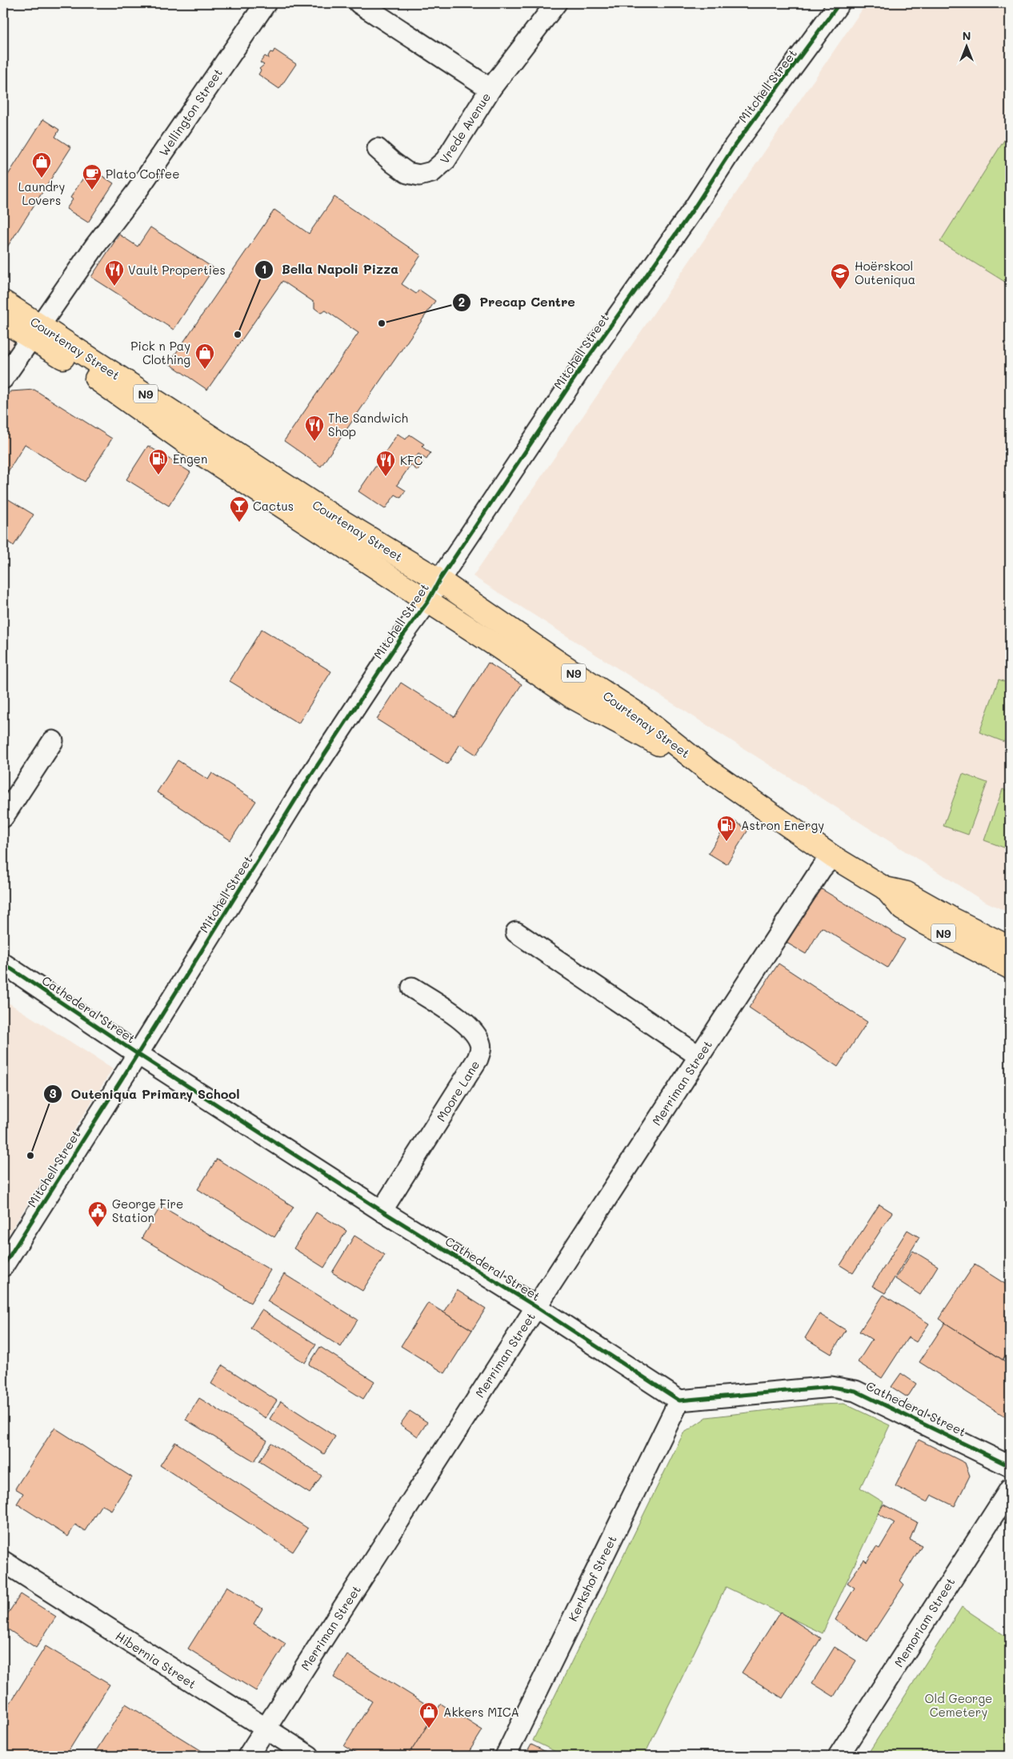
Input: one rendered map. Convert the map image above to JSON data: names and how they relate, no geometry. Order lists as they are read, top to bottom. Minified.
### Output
{"streets":{"highway":["Courtenay Street","N9"],"street":["Mitchell Street","Wellington Street","Vrede Avenue","Cathederal Street","Merriman Street","Moore Lane","Kerkshof Street","Memoriam Street","Hibernia Street"]},"crossings":[["Mitchell Street","Courtenay Street"],["Mitchell Street","Cathederal Street"],["Wellington Street","Courtenay Street"],["Courtenay Street","Merriman Street"],["Cathederal Street","Merriman Street"],["Cathederal Street","Moore Lane"],["Cathederal Street","Kerkshof Street"],["Merriman Street","Hibernia Street"]],"parks":["Old George Cemetery"],"places":{"shop":["Laundry Lovers","Pick n Pay Clothing","Akkers MICA"],"cafe":["Plato Coffee"],"restaurant":["Vault Properties","The Sandwich Shop","KFC"],"school or university":["Hoërskool Outeniqua"],"other":["Precap Centre","Bella Napoli Pizza","Outeniqua Primary School"],"fuel station":["Engen","Astron Energy"],"bar":["Cactus"],"public building":["George Fire Station"]},"north":"top"}
